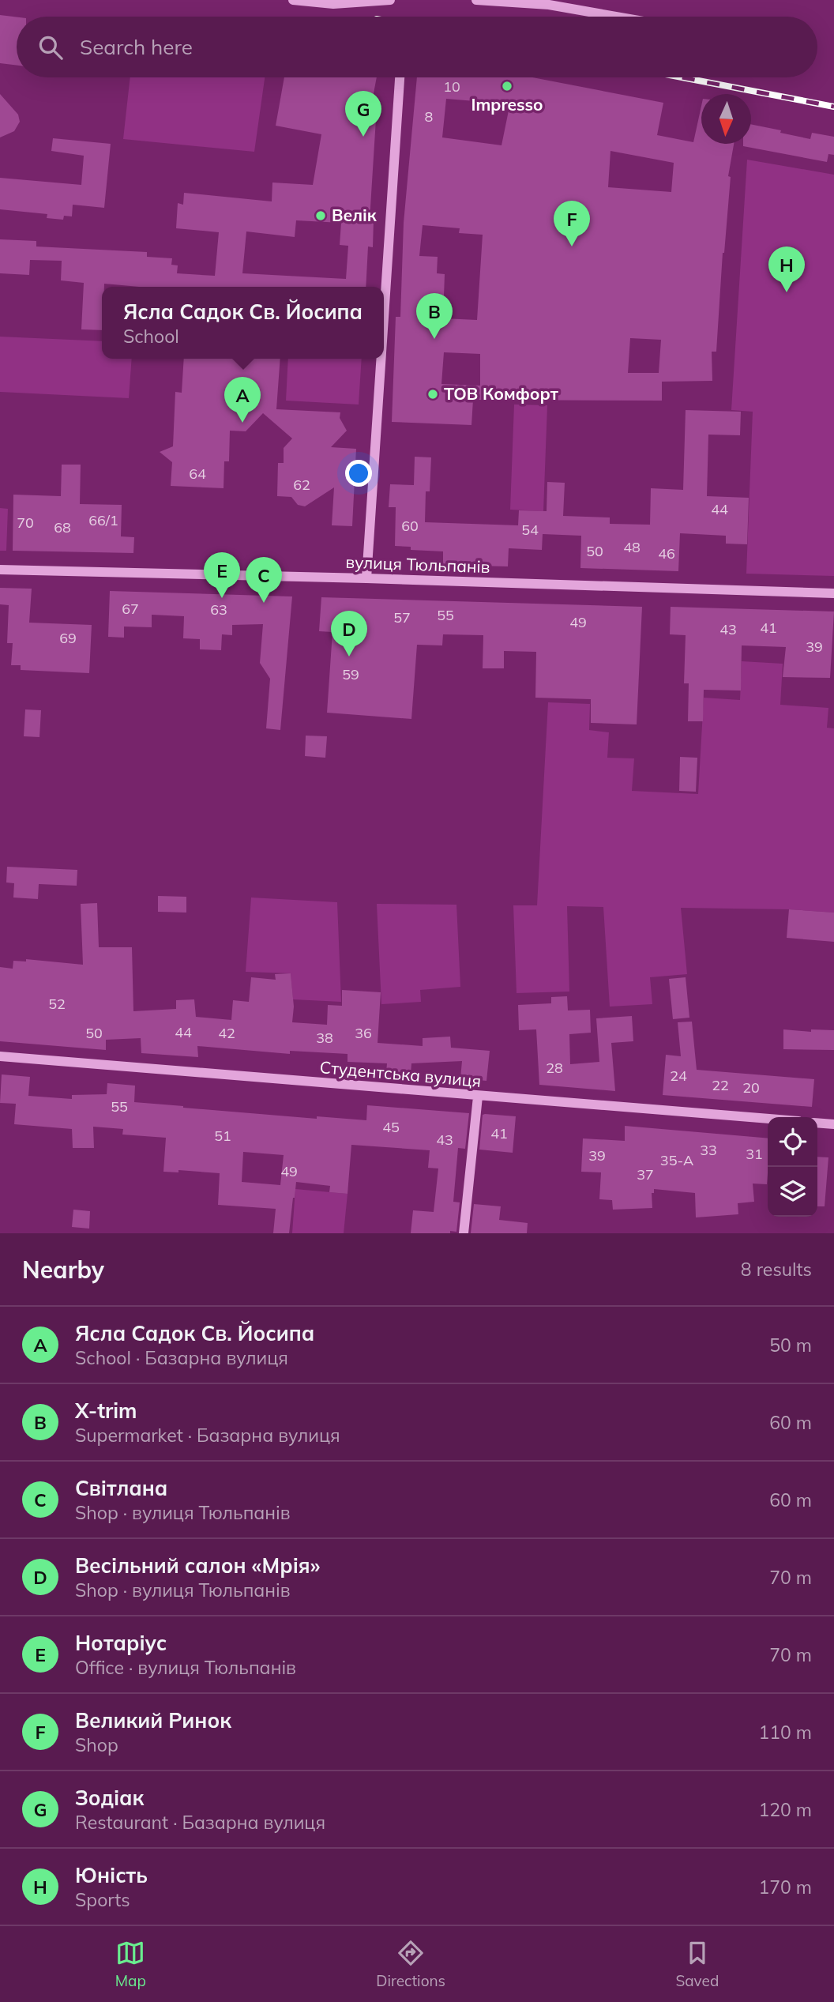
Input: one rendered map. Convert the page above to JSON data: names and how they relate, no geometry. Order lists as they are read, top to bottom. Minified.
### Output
{"streets":{"street":["вулиця Тюльпанів","Студентська вулиця"]},"places":["Impresso","Велік","ТОВ Комфорт"],"house_numbers":["10","8","64","62","44","66/1","70","60","68","54","48","50","46","67","63","55","57","49","41","43","69","39","59","52","44","50","42","36","38","28","24","22","20","55","45","41","51","43","33","31","39","35-А","49","37"],"north":"bottom","page":{"search":"Search here","pins":["G","F","H","B","A","E","C","D"],"popup":["Ясла Садок Св. Йосипа","School"],"heading":["Nearby","8 results"],"list":[{"mark":"A","name":"Ясла Садок Св. Йосипа","note":"School · Базарна вулиця","value":"50 m"},{"mark":"B","name":"X-trim","note":"Supermarket · Базарна вулиця","value":"60 m"},{"mark":"C","name":"Світлана","note":"Shop · вулиця Тюльпанів","value":"60 m"},{"mark":"D","name":"Весільний салон «Мрія»","note":"Shop · вулиця Тюльпанів","value":"70 m"},{"mark":"E","name":"Нотаріус","note":"Office · вулиця Тюльпанів","value":"70 m"},{"mark":"F","name":"Великий Ринок","note":"Shop","value":"110 m"},{"mark":"G","name":"Зодіак","note":"Restaurant · Базарна вулиця","value":"120 m"},{"mark":"H","name":"Юність","note":"Sports","value":"170 m"}],"nav":["Map","Directions","Saved"]}}
